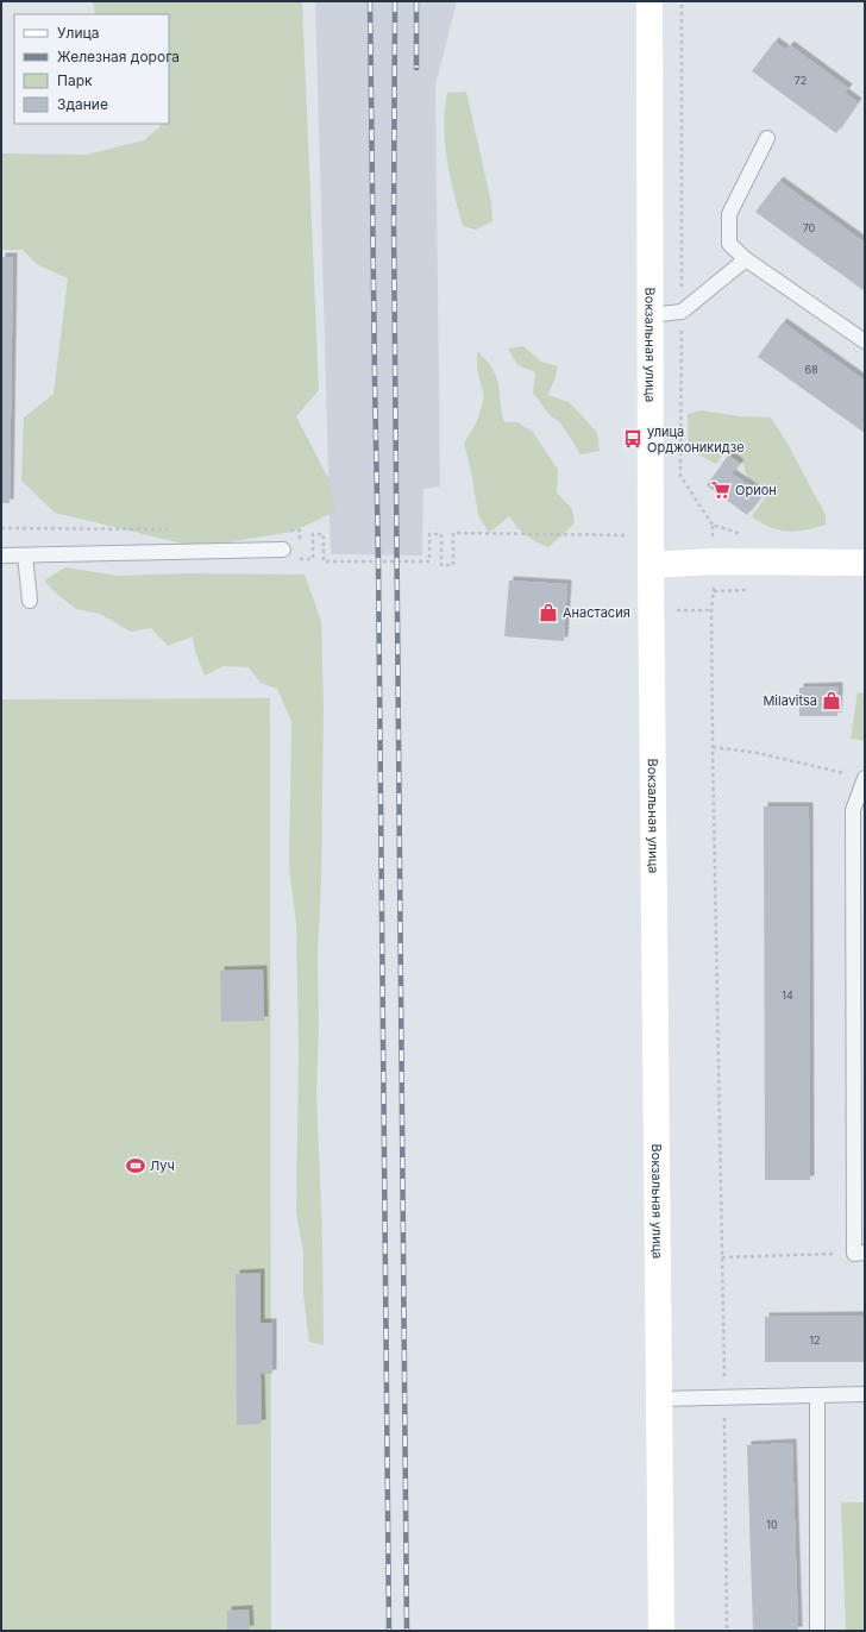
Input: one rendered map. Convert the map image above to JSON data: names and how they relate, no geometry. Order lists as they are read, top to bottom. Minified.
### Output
{"streets":{"street":["Вокзальная улица"]},"places":{"bus stop":["улица Орджоникидзе"],"supermarket":["Орион"],"shop":["Анастасия","Milavitsa"],"sports":["Луч"]},"house_numbers":["72","70","68","14","12","10"],"legend":["Улица","Железная дорога","Парк","Здание"]}
